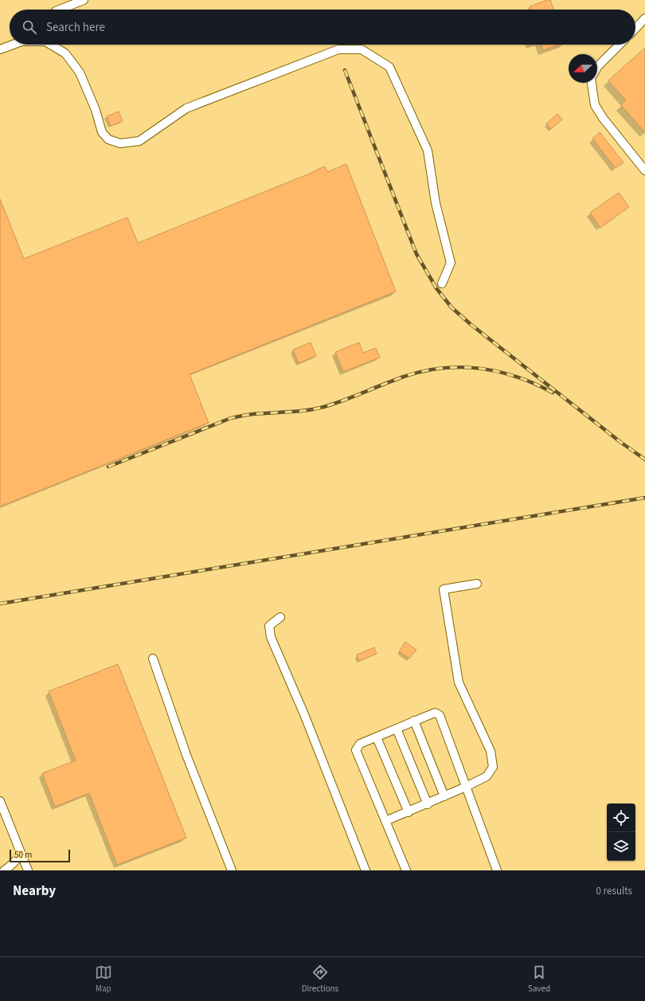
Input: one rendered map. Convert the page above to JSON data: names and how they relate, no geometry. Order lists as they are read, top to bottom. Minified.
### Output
{"scale_bar":"50 m","north":"left","page":{"search":"Search here","scale":"50 m","heading":["Nearby","0 results"],"nav":["Map","Directions","Saved"]}}
